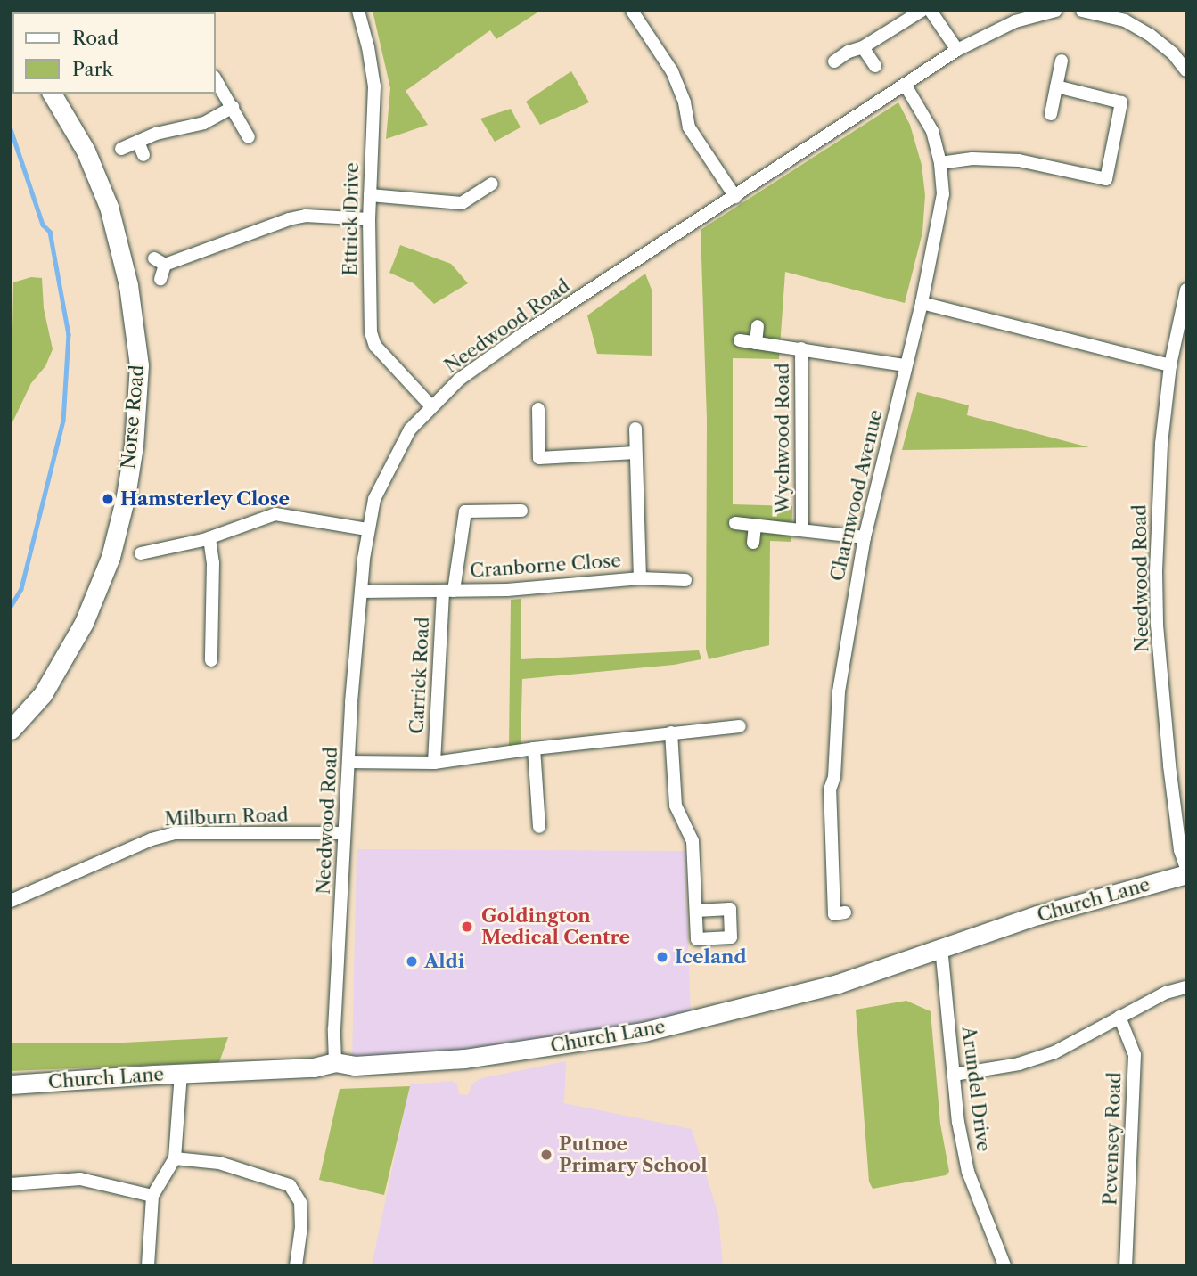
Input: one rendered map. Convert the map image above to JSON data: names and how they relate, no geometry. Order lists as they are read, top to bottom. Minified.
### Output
{"streets":{"street":["Ettrick Drive","Needwood Road","Norse Road","Wychwood Road","Charnwood Avenue","Cranborne Close","Carrick Road","Milburn Road","Church Lane","Arundel Drive","Pevensey Road"]},"crossings":[["Ettrick Drive","Needwood Road"],["Needwood Road","Charnwood Avenue"],["Needwood Road","Cranborne Close"],["Needwood Road","Carrick Road"],["Needwood Road","Milburn Road"],["Needwood Road","Church Lane"],["Wychwood Road","Charnwood Avenue"],["Cranborne Close","Carrick Road"],["Church Lane","Arundel Drive"]],"places":["Hamsterley Close","Goldington Medical Centre","Iceland","Aldi","Putnoe Primary School"],"legend":["Road","Park"]}
